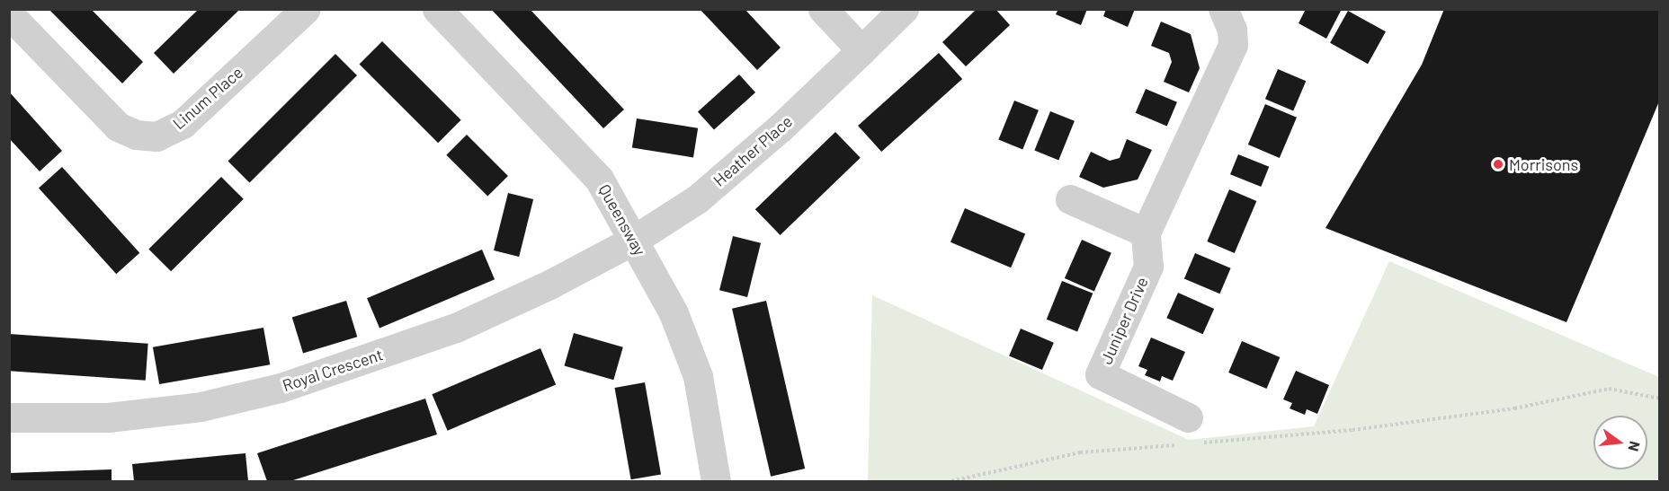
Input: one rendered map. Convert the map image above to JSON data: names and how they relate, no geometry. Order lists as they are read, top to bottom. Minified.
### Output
{"streets":{"street":["Linum Place","Heather Place","Queensway","Juniper Drive","Royal Crescent"]},"crossings":[["Heather Place","Queensway"],["Heather Place","Royal Crescent"],["Queensway","Royal Crescent"]],"places":["Morrisons"],"north":"right"}
